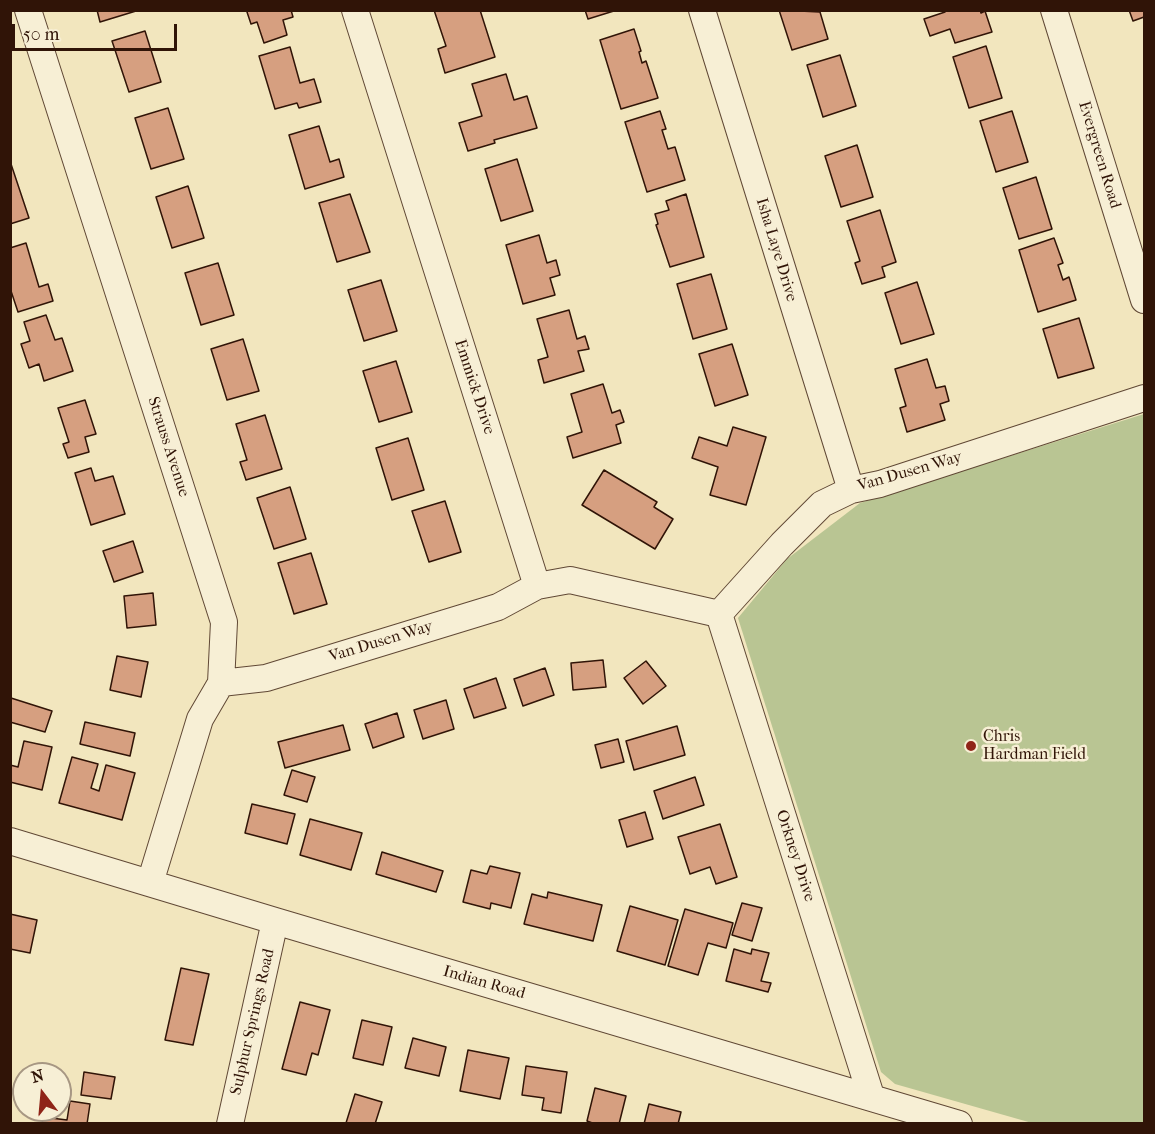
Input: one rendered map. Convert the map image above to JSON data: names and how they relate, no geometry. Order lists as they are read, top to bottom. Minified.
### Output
{"streets":{"street":["Evergreen Road","Isha Laye Drive","Emmick Drive","Strauss Avenue","Van Dusen Way","Orkney Drive","Indian Road","Sulphur Springs Road"]},"crossings":[["Isha Laye Drive","Van Dusen Way"],["Emmick Drive","Van Dusen Way"],["Strauss Avenue","Van Dusen Way"],["Strauss Avenue","Indian Road"],["Van Dusen Way","Orkney Drive"],["Orkney Drive","Indian Road"],["Indian Road","Sulphur Springs Road"]],"places":["Chris Hardman Field"],"scale_bar":"50 m","north":"top"}
